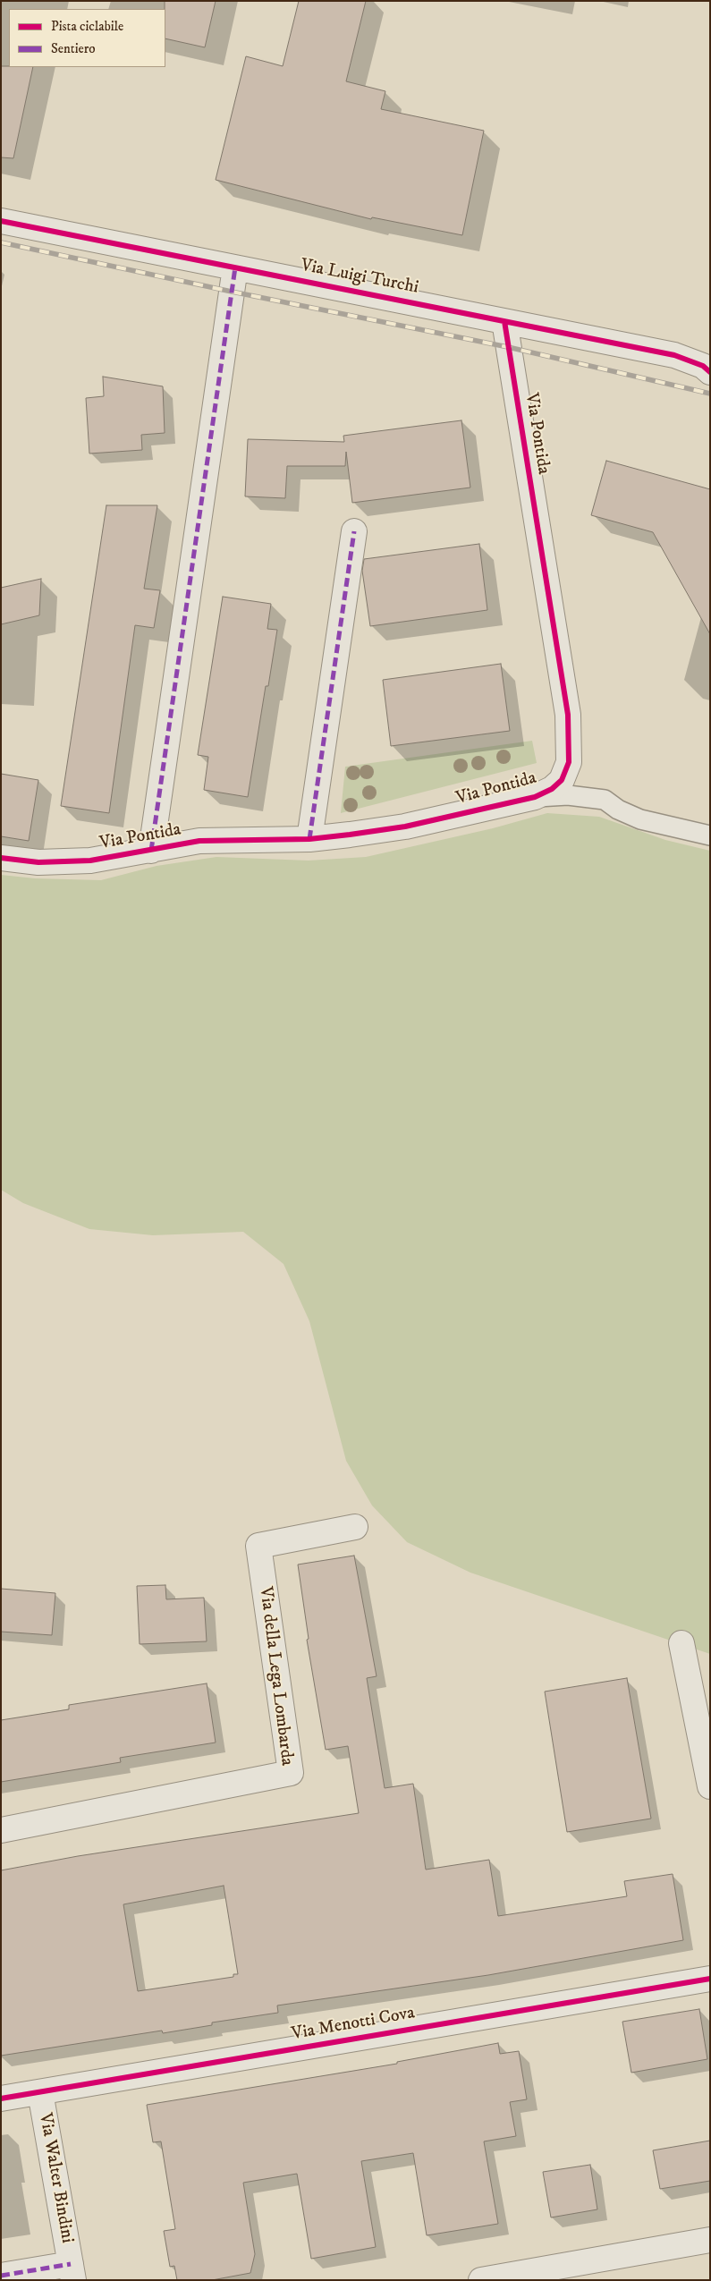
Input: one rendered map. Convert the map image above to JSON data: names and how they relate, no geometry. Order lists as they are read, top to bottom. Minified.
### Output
{"streets":{"street":["Via Luigi Turchi","Via Pontida","Via della Lega Lombarda","Via Menotti Cova","Via Walter Bindini"]},"crossings":[["Via Luigi Turchi","Via Pontida"],["Via Menotti Cova","Via Walter Bindini"]],"legend":["Pista ciclabile","Sentiero"]}
